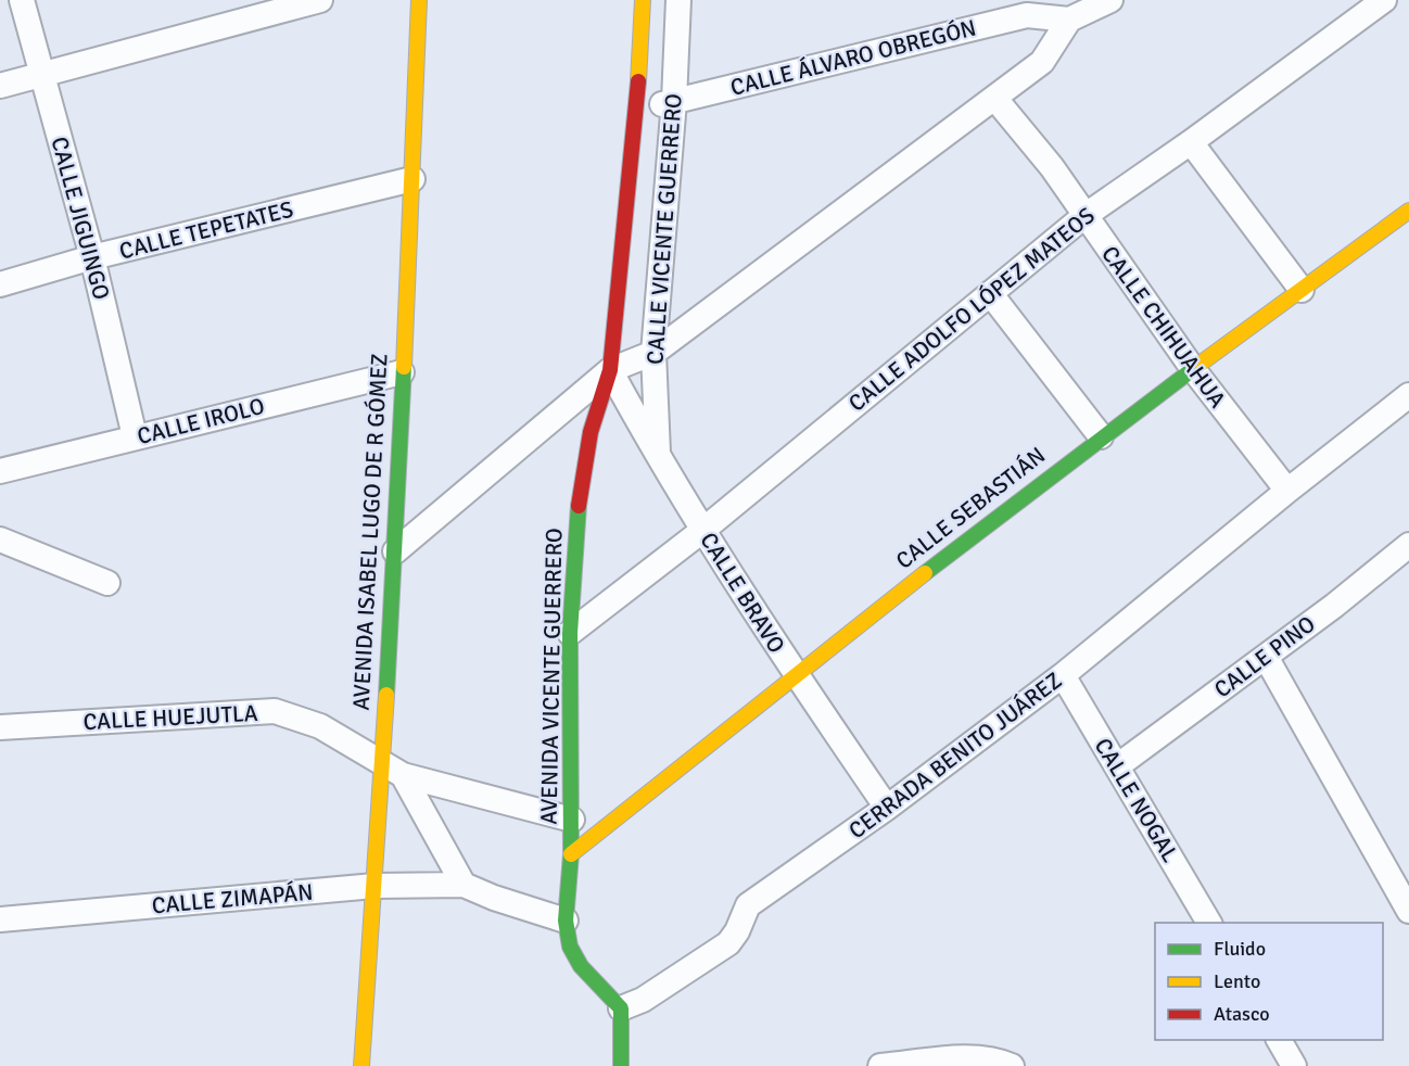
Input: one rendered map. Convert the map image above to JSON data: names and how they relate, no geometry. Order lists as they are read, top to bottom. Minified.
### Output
{"streets":{"street":["CALLE ÁLVARO OBREGÓN","CALLE JIGUINGO","CALLE VICENTE GUERRERO","CALLE TEPETATES","CALLE ADOLFO LÓPEZ MATEOS","CALLE CHIHUAHUA","CALLE IROLO","CALLE SEBASTIÁN","AVENIDA ISABEL LUGO DE R GÓMEZ","CALLE BRAVO","CALLE PINO","AVENIDA VICENTE GUERRERO","CALLE HUEJUTLA","CERRADA BENITO JUÁREZ","CALLE NOGAL","CALLE ZIMAPÁN"]},"crossings":[["CALLE ÁLVARO OBREGÓN","CALLE VICENTE GUERRERO"],["CALLE ÁLVARO OBREGÓN","AVENIDA VICENTE GUERRERO"],["CALLE JIGUINGO","CALLE TEPETATES"],["CALLE JIGUINGO","CALLE IROLO"],["CALLE VICENTE GUERRERO","CALLE BRAVO"],["CALLE TEPETATES","AVENIDA ISABEL LUGO DE R GÓMEZ"],["CALLE ADOLFO LÓPEZ MATEOS","CALLE CHIHUAHUA"],["CALLE ADOLFO LÓPEZ MATEOS","CALLE BRAVO"],["CALLE ADOLFO LÓPEZ MATEOS","AVENIDA VICENTE GUERRERO"],["CALLE CHIHUAHUA","CALLE SEBASTIÁN"],["CALLE CHIHUAHUA","CERRADA BENITO JUÁREZ"],["CALLE IROLO","AVENIDA ISABEL LUGO DE R GÓMEZ"],["CALLE SEBASTIÁN","CALLE BRAVO"],["CALLE SEBASTIÁN","AVENIDA VICENTE GUERRERO"],["AVENIDA ISABEL LUGO DE R GÓMEZ","CALLE HUEJUTLA"],["AVENIDA ISABEL LUGO DE R GÓMEZ","CALLE ZIMAPÁN"],["CALLE BRAVO","AVENIDA VICENTE GUERRERO"],["CALLE BRAVO","CERRADA BENITO JUÁREZ"],["CALLE PINO","CALLE NOGAL"],["AVENIDA VICENTE GUERRERO","CALLE HUEJUTLA"],["AVENIDA VICENTE GUERRERO","CERRADA BENITO JUÁREZ"],["CALLE HUEJUTLA","CALLE ZIMAPÁN"],["CERRADA BENITO JUÁREZ","CALLE NOGAL"]],"legend":["Fluido","Lento","Atasco"]}
